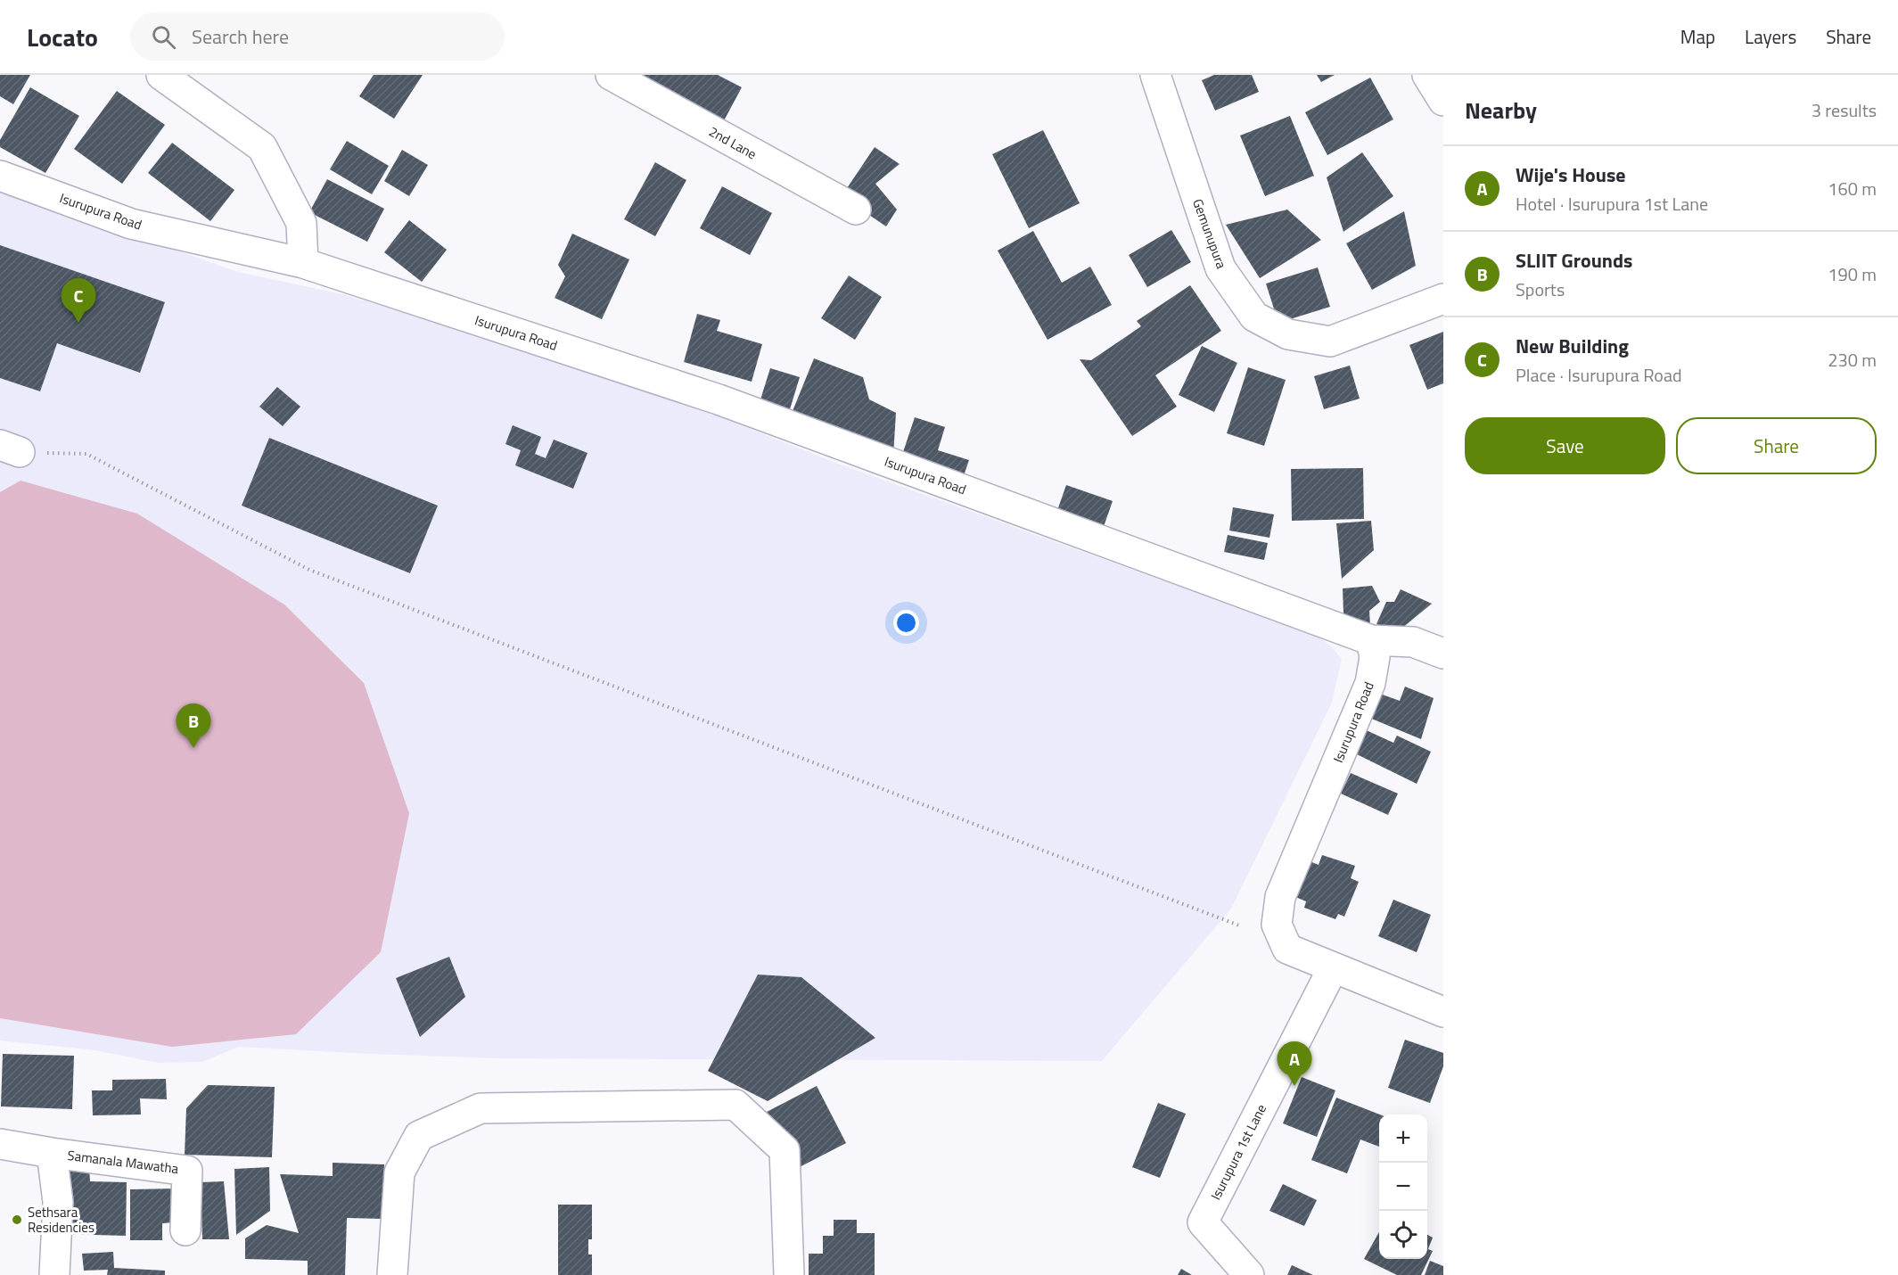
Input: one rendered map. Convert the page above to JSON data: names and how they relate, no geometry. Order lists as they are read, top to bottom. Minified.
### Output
{"streets":{"street":["2nd Lane","Isurupura Road","Gemunupura","Isurupura 1st Lane","Samanala Mawatha"]},"crossings":[["Isurupura Road","Isurupura 1st Lane"]],"places":["Sethsara Residencies"],"page":{"header":"Locato","search":"Search here","nav":["Map","Layers","Share"],"heading":["Nearby","3 results"],"list":[{"mark":"A","name":"Wije's House","note":"Hotel · Isurupura 1st Lane","value":"160 m"},{"mark":"B","name":"SLIIT Grounds","note":"Sports","value":"190 m"},{"mark":"C","name":"New Building","note":"Place · Isurupura Road","value":"230 m"}],"pins":["C","B","A"],"buttons":["Save","Share"],"map_buttons":["+","−"]}}
